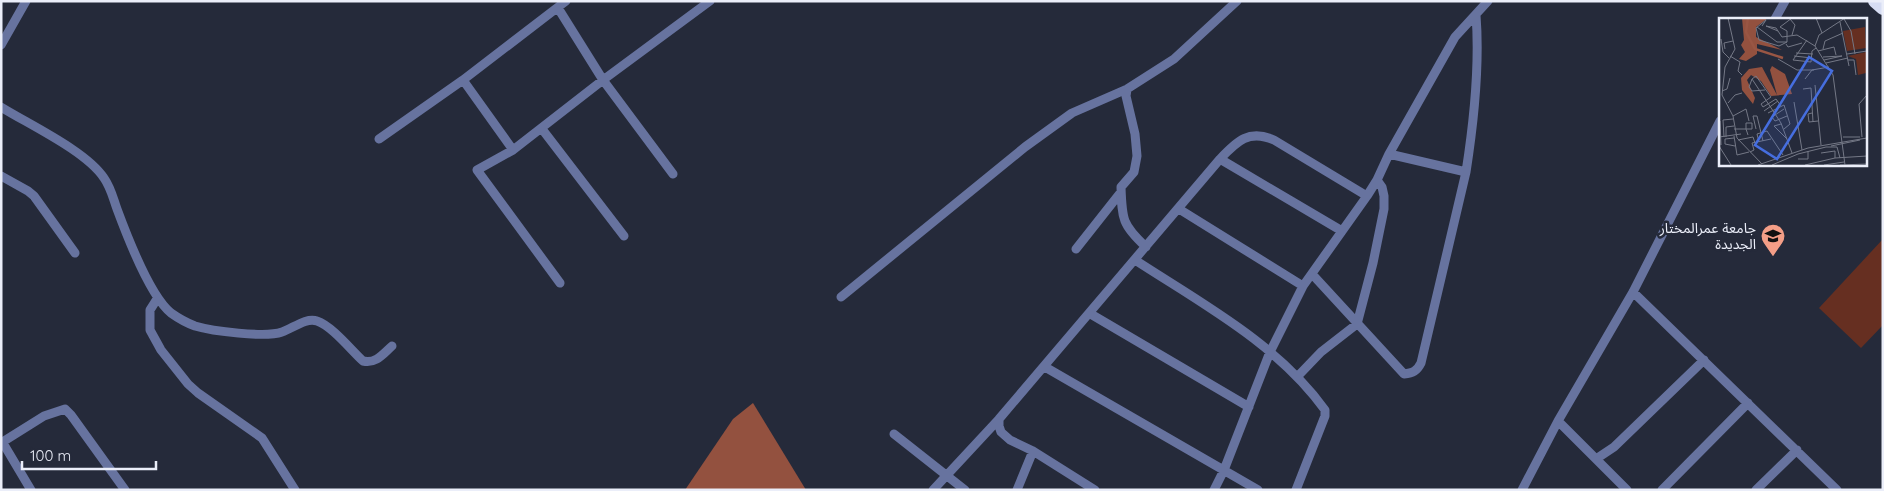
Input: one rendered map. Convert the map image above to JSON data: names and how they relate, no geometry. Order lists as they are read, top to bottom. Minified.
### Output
{"places":{"school or university":["جامعة عمرالمختار الجديدة"]},"scale_bar":"100 m"}
